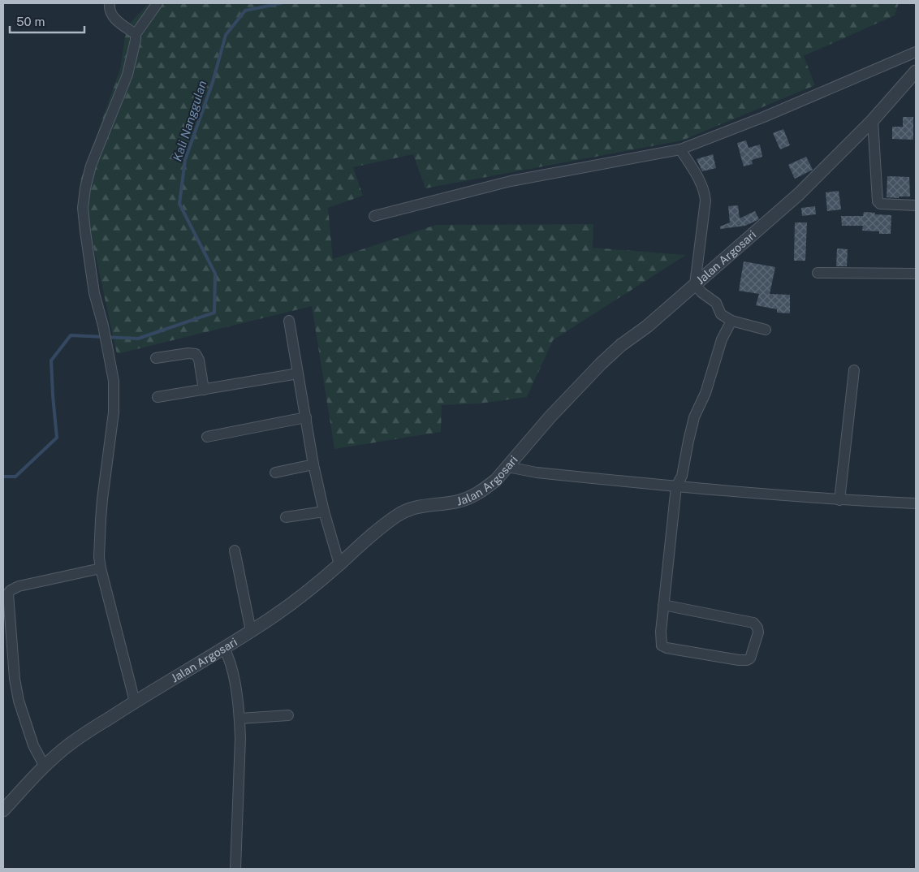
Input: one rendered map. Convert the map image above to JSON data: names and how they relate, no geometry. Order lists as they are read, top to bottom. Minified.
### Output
{"streets":{"street":["Jalan Argosari"]},"water":["Kali Nanggulan"],"scale_bar":"50 m"}
